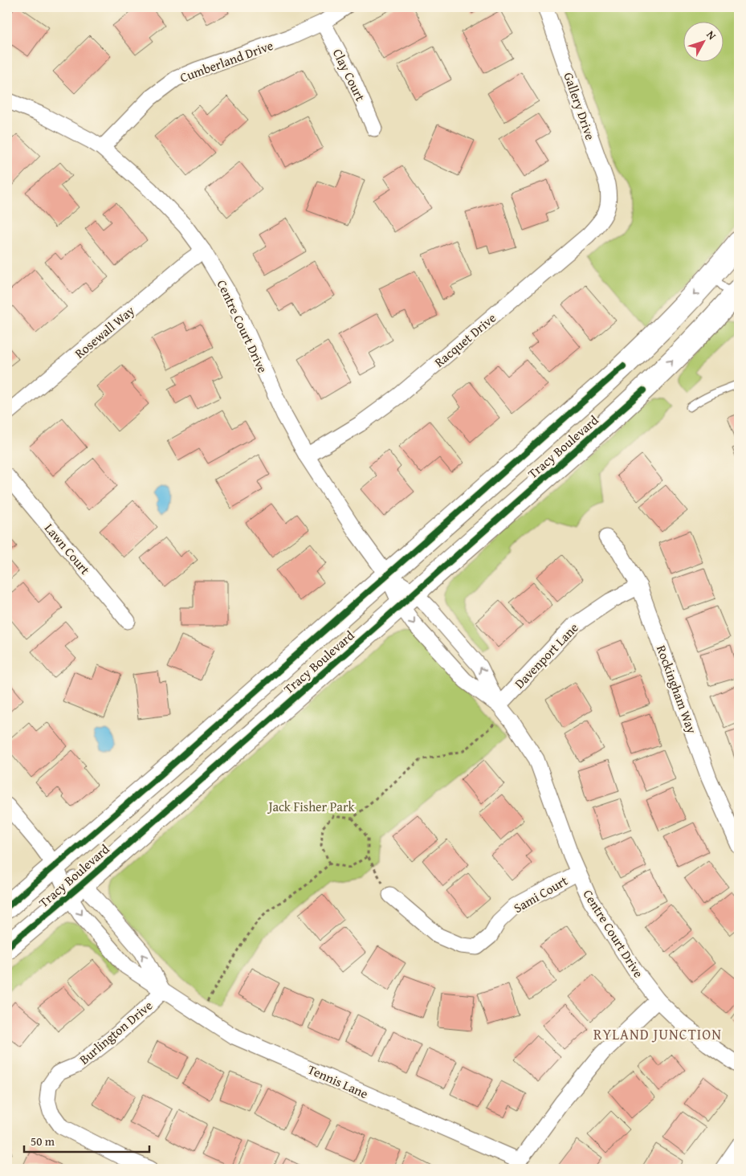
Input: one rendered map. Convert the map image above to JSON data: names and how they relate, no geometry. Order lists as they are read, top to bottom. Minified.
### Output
{"streets":{"main road":["Tracy Boulevard"],"street":["Cumberland Drive","Clay Court","Gallery Drive","Centre Court Drive","Rosewall Way","Racquet Drive","Lawn Court","Davenport Lane","Rockingham Way","Sami Court","Burlington Drive","Tennis Lane"]},"crossings":[["Cumberland Drive","Clay Court"],["Cumberland Drive","Centre Court Drive"],["Gallery Drive","Racquet Drive"],["Centre Court Drive","Rosewall Way"],["Centre Court Drive","Racquet Drive"],["Centre Court Drive","Tracy Boulevard"],["Centre Court Drive","Davenport Lane"],["Centre Court Drive","Sami Court"],["Tracy Boulevard","Tennis Lane"],["Davenport Lane","Rockingham Way"],["Burlington Drive","Tennis Lane"]],"districts":["RYLAND JUNCTION"],"parks":["Jack Fisher Park"],"scale_bar":"50 m","north":"top right"}
